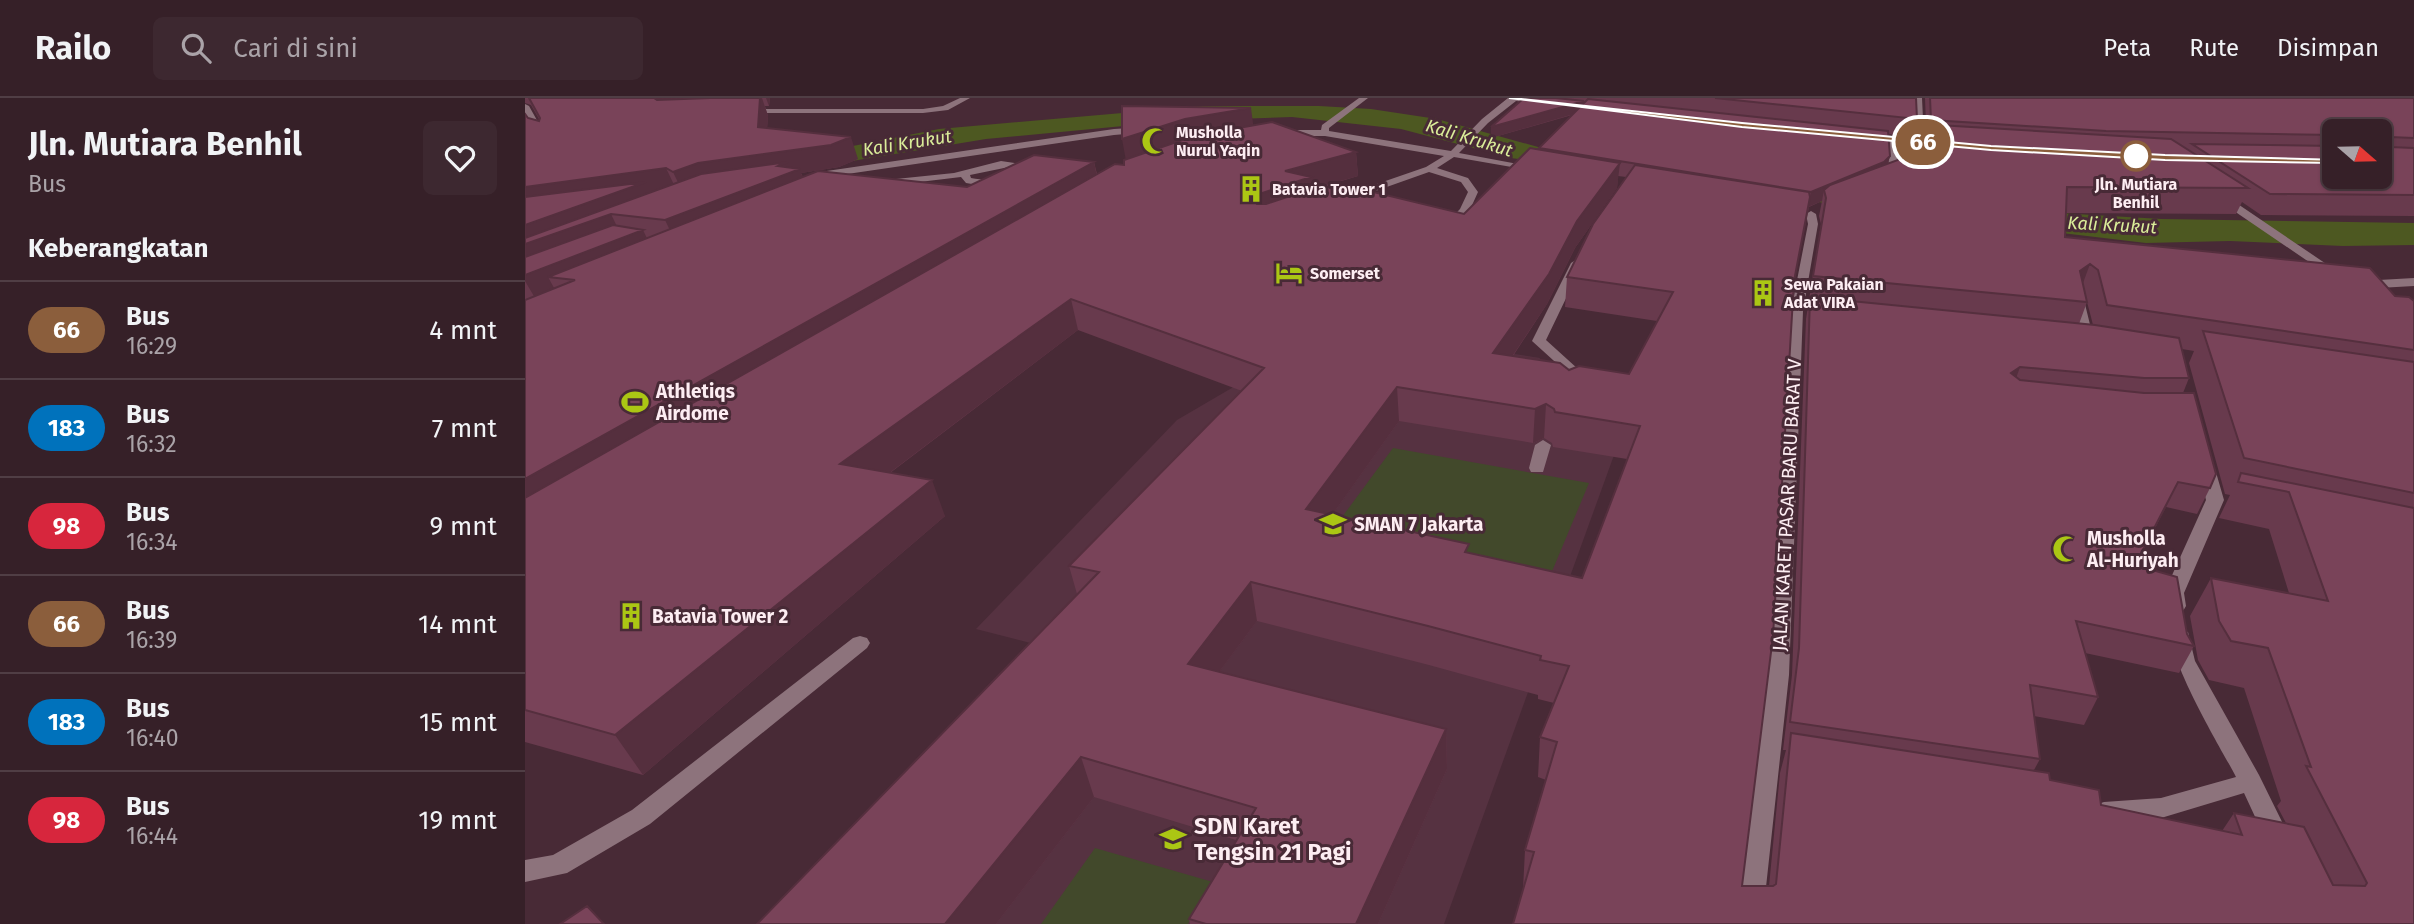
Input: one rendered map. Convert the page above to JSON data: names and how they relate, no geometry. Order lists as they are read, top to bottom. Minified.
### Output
{"streets":{"street":["JALAN KARET PASAR BARU BARAT V"]},"water":["Kali Krukut"],"places":{"mosque":["Musholla Nurul Yaqin","Musholla Al-Huriyah"],"other":["Jln. Mutiara Benhil"],"building":["Batavia Tower 1","Sewa Pakaian Adat VIRA","Batavia Tower 2"],"hotel":["Somerset"],"sports":["Athletiqs Airdome"],"school or university":["SMAN 7 Jakarta","SDN Karet Tengsin 21 Pagi"]},"lines":["bus line 66"],"north":"right","page":{"header":"Railo","search":"Cari di sini","nav":["Peta","Rute","Disimpan"],"heading":[["Jln. Mutiara Benhil","Bus"],"Keberangkatan"],"on_map":"66","list":[{"mark":"66","name":"Bus","note":"16:29","value":"4 mnt"},{"mark":"183","name":"Bus","note":"16:32","value":"7 mnt"},{"mark":"98","name":"Bus","note":"16:34","value":"9 mnt"},{"mark":"66","name":"Bus","note":"16:39","value":"14 mnt"},{"mark":"183","name":"Bus","note":"16:40","value":"15 mnt"},{"mark":"98","name":"Bus","note":"16:44","value":"19 mnt"}]}}
